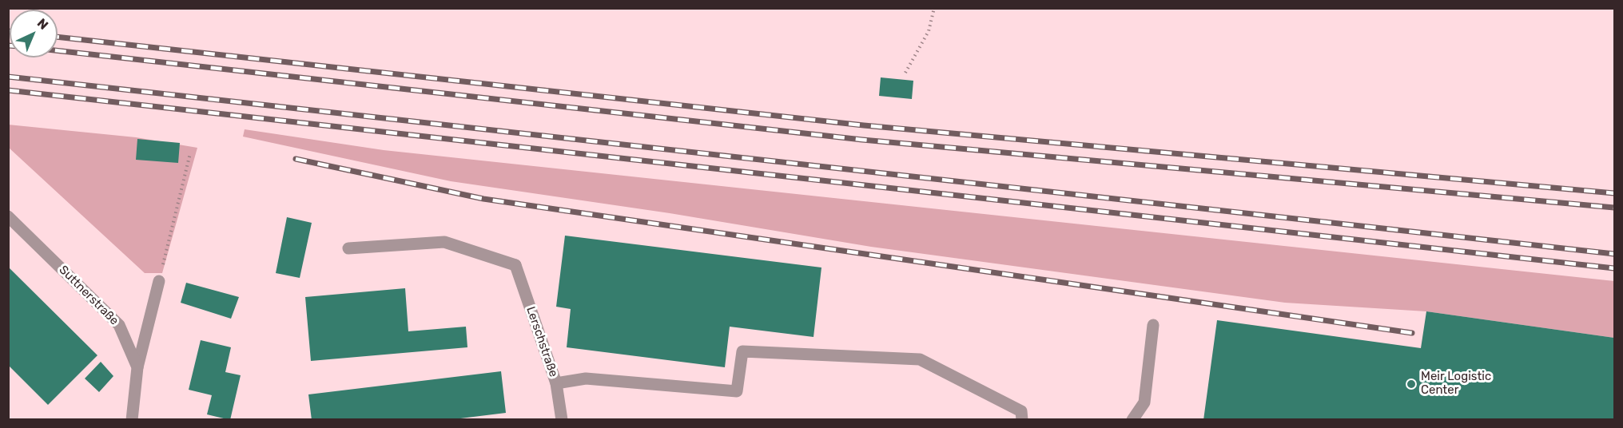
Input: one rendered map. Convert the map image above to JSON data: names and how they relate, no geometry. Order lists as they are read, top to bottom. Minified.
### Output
{"streets":{"street":["Suttnerstraße","Lerschstraße"]},"places":["Meir Logistic Center"],"north":"top right"}
